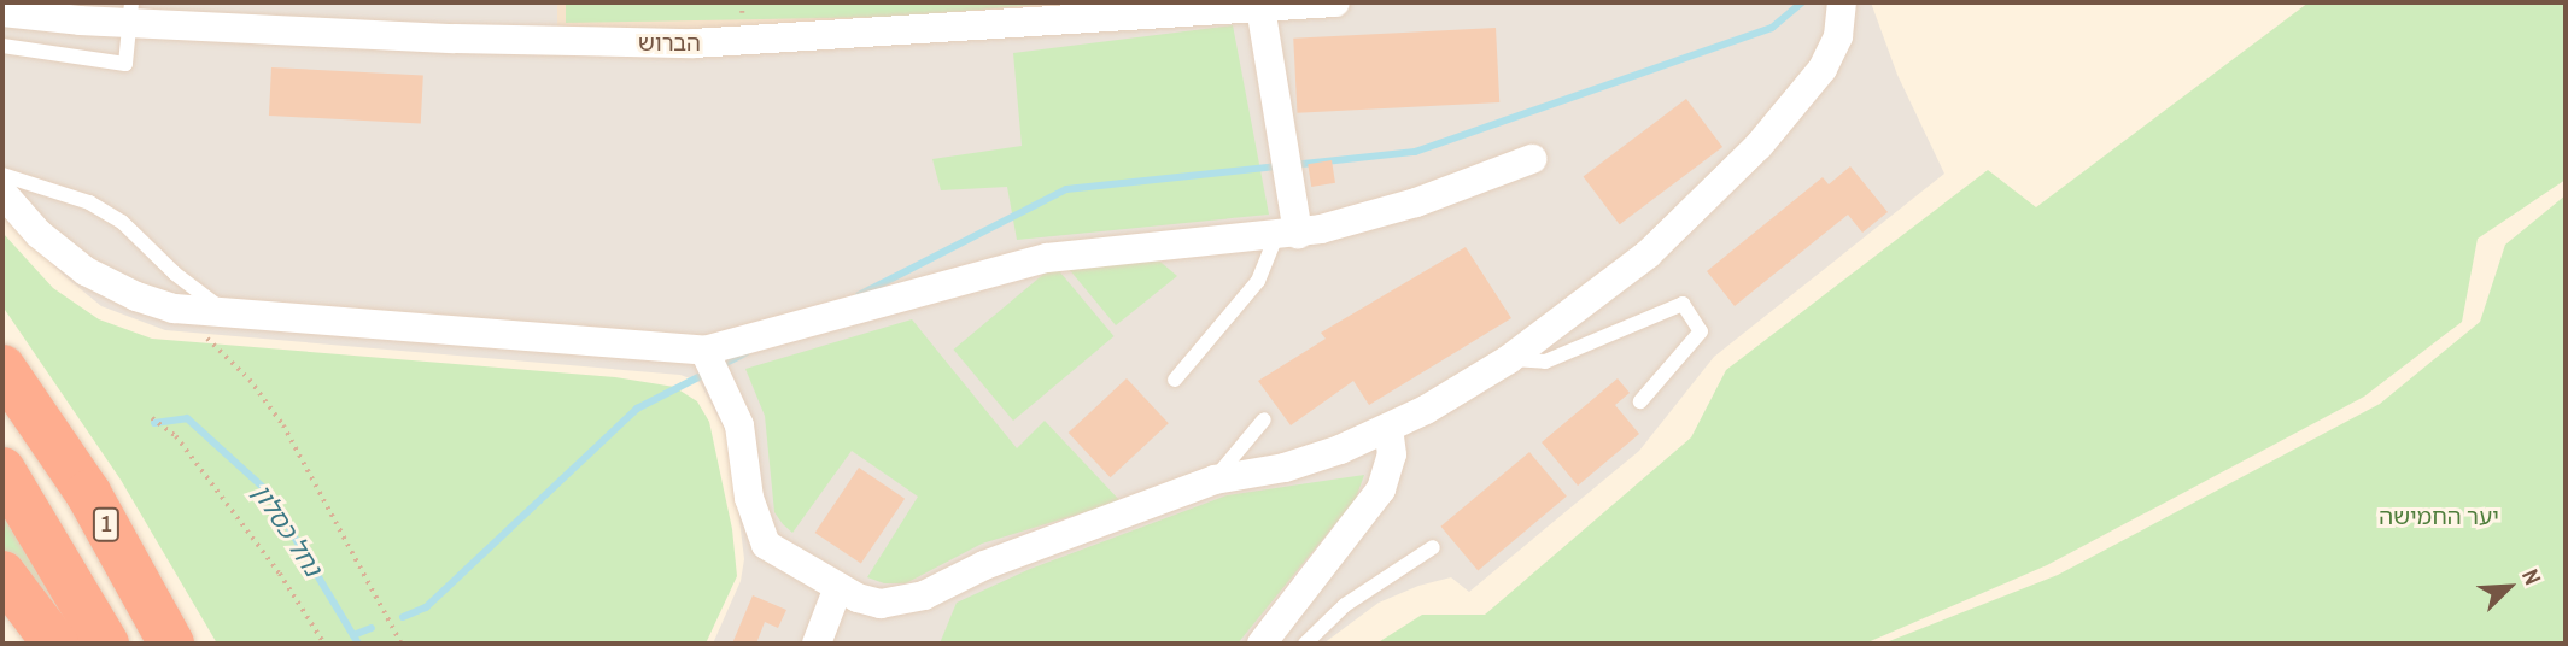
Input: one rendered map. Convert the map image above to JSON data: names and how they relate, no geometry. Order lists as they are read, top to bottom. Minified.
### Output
{"streets":{"highway":["1"],"street":["הברוש"]},"water":["נחל כסלון"],"parks":["יער החמישה"],"north":"top right"}
